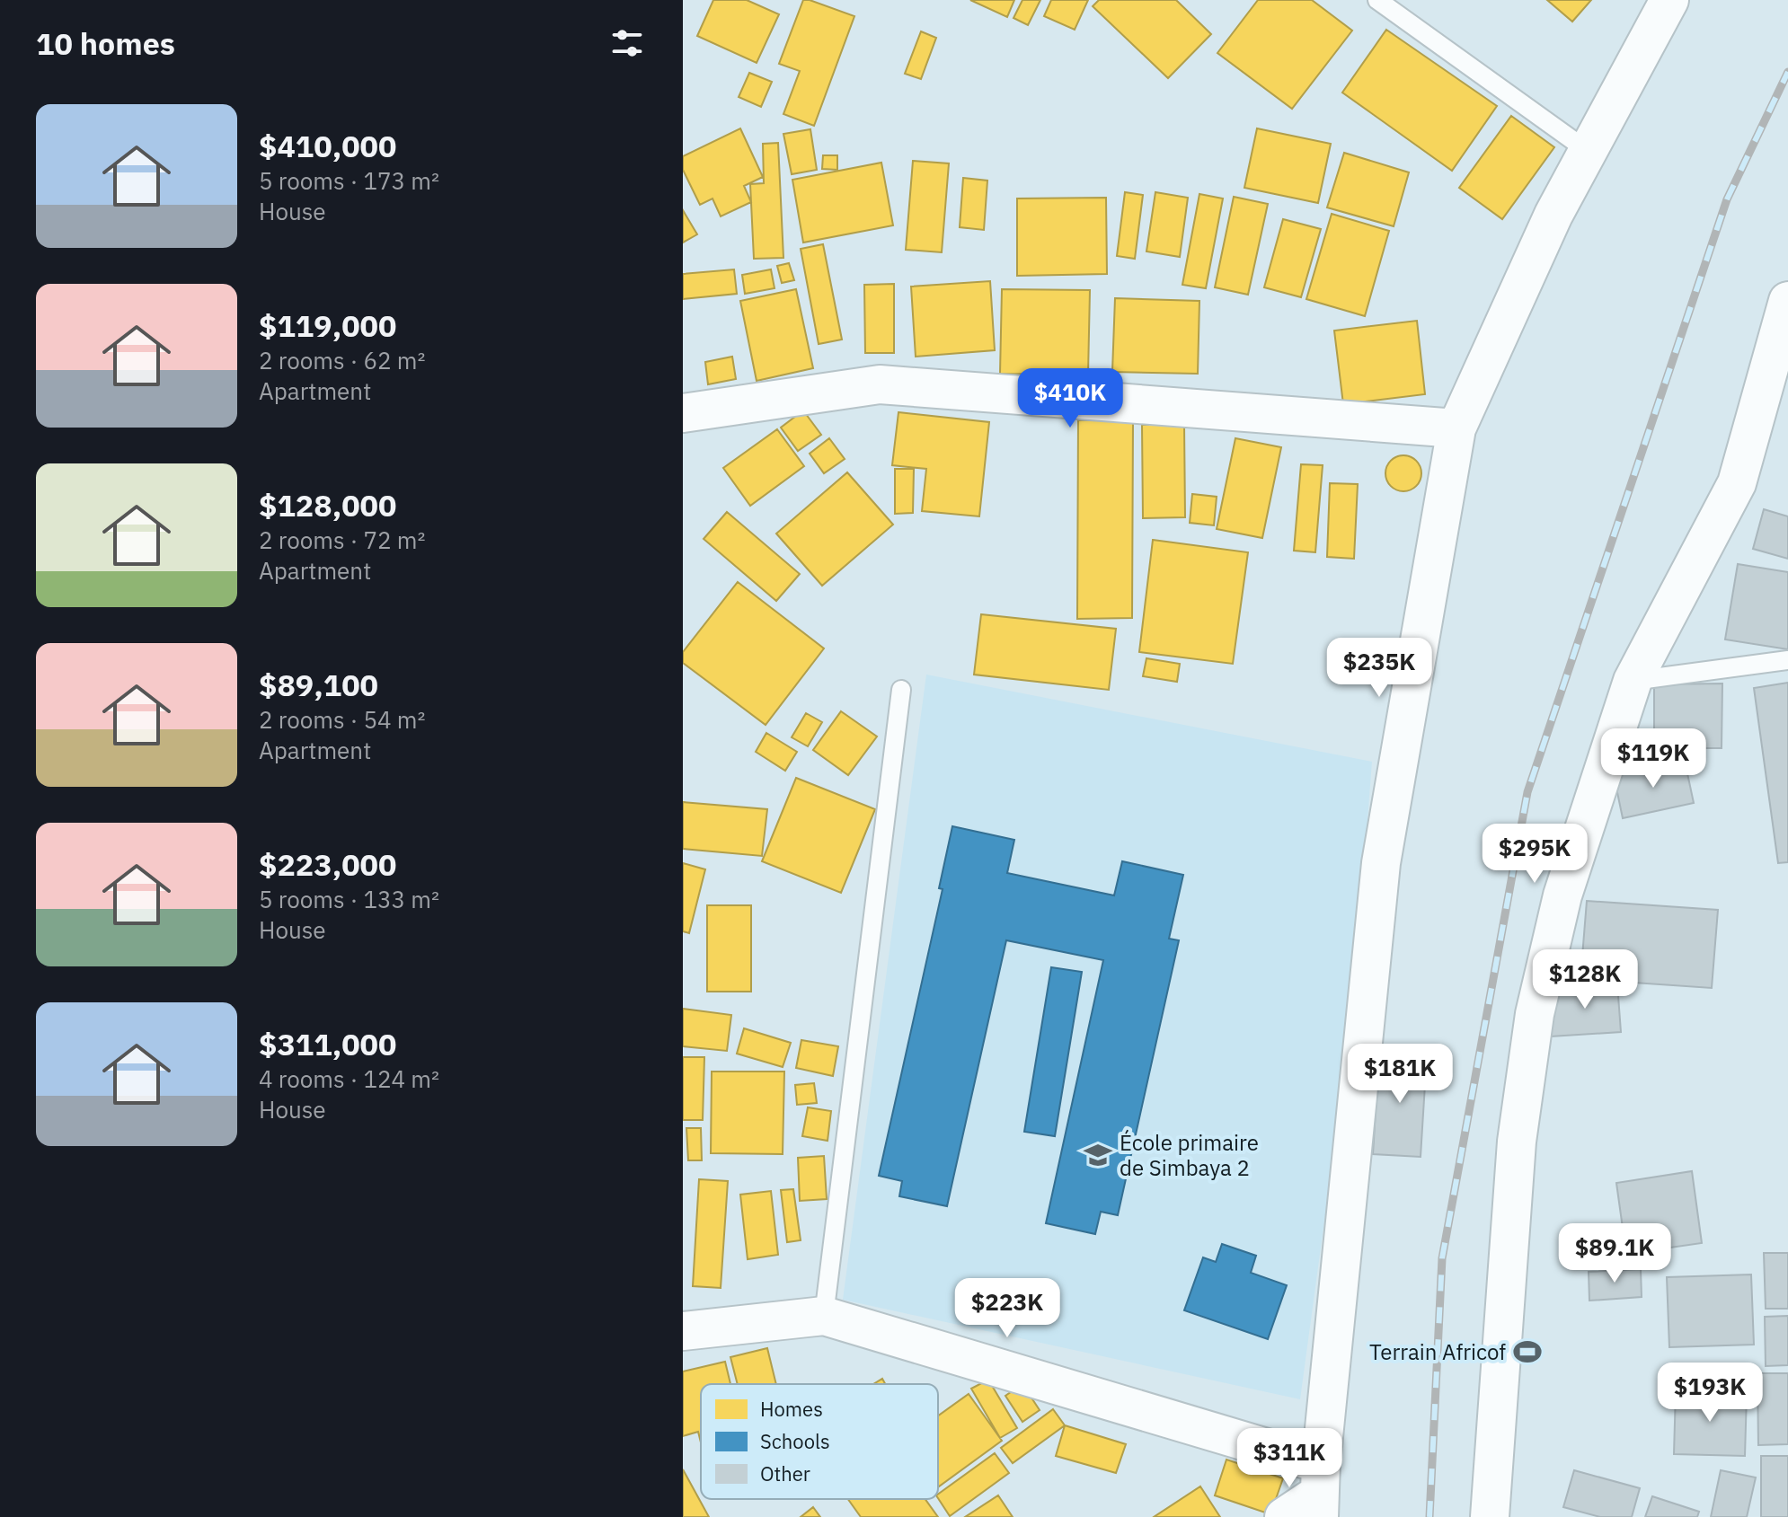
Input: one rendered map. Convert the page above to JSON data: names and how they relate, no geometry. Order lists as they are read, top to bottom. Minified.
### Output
{"places":{"school or university":["École primaire de Simbaya 2"],"sports":["Terrain Africof"]},"legend":["Homes","Schools","Other"],"page":{"heading":"10 homes","list":[{"name":"$410,000","note":"5 rooms · 173 m² · House"},{"name":"$119,000","note":"2 rooms · 62 m² · Apartment"},{"name":"$128,000","note":"2 rooms · 72 m² · Apartment"},{"name":"$89,100","note":"2 rooms · 54 m² · Apartment"},{"name":"$223,000","note":"5 rooms · 133 m² · House"},{"name":"$311,000","note":"4 rooms · 124 m² · House"}],"price":["$410K","$235K","$119K","$295K","$128K","$181K","$89.1K","$223K","$193K","$311K"]}}
